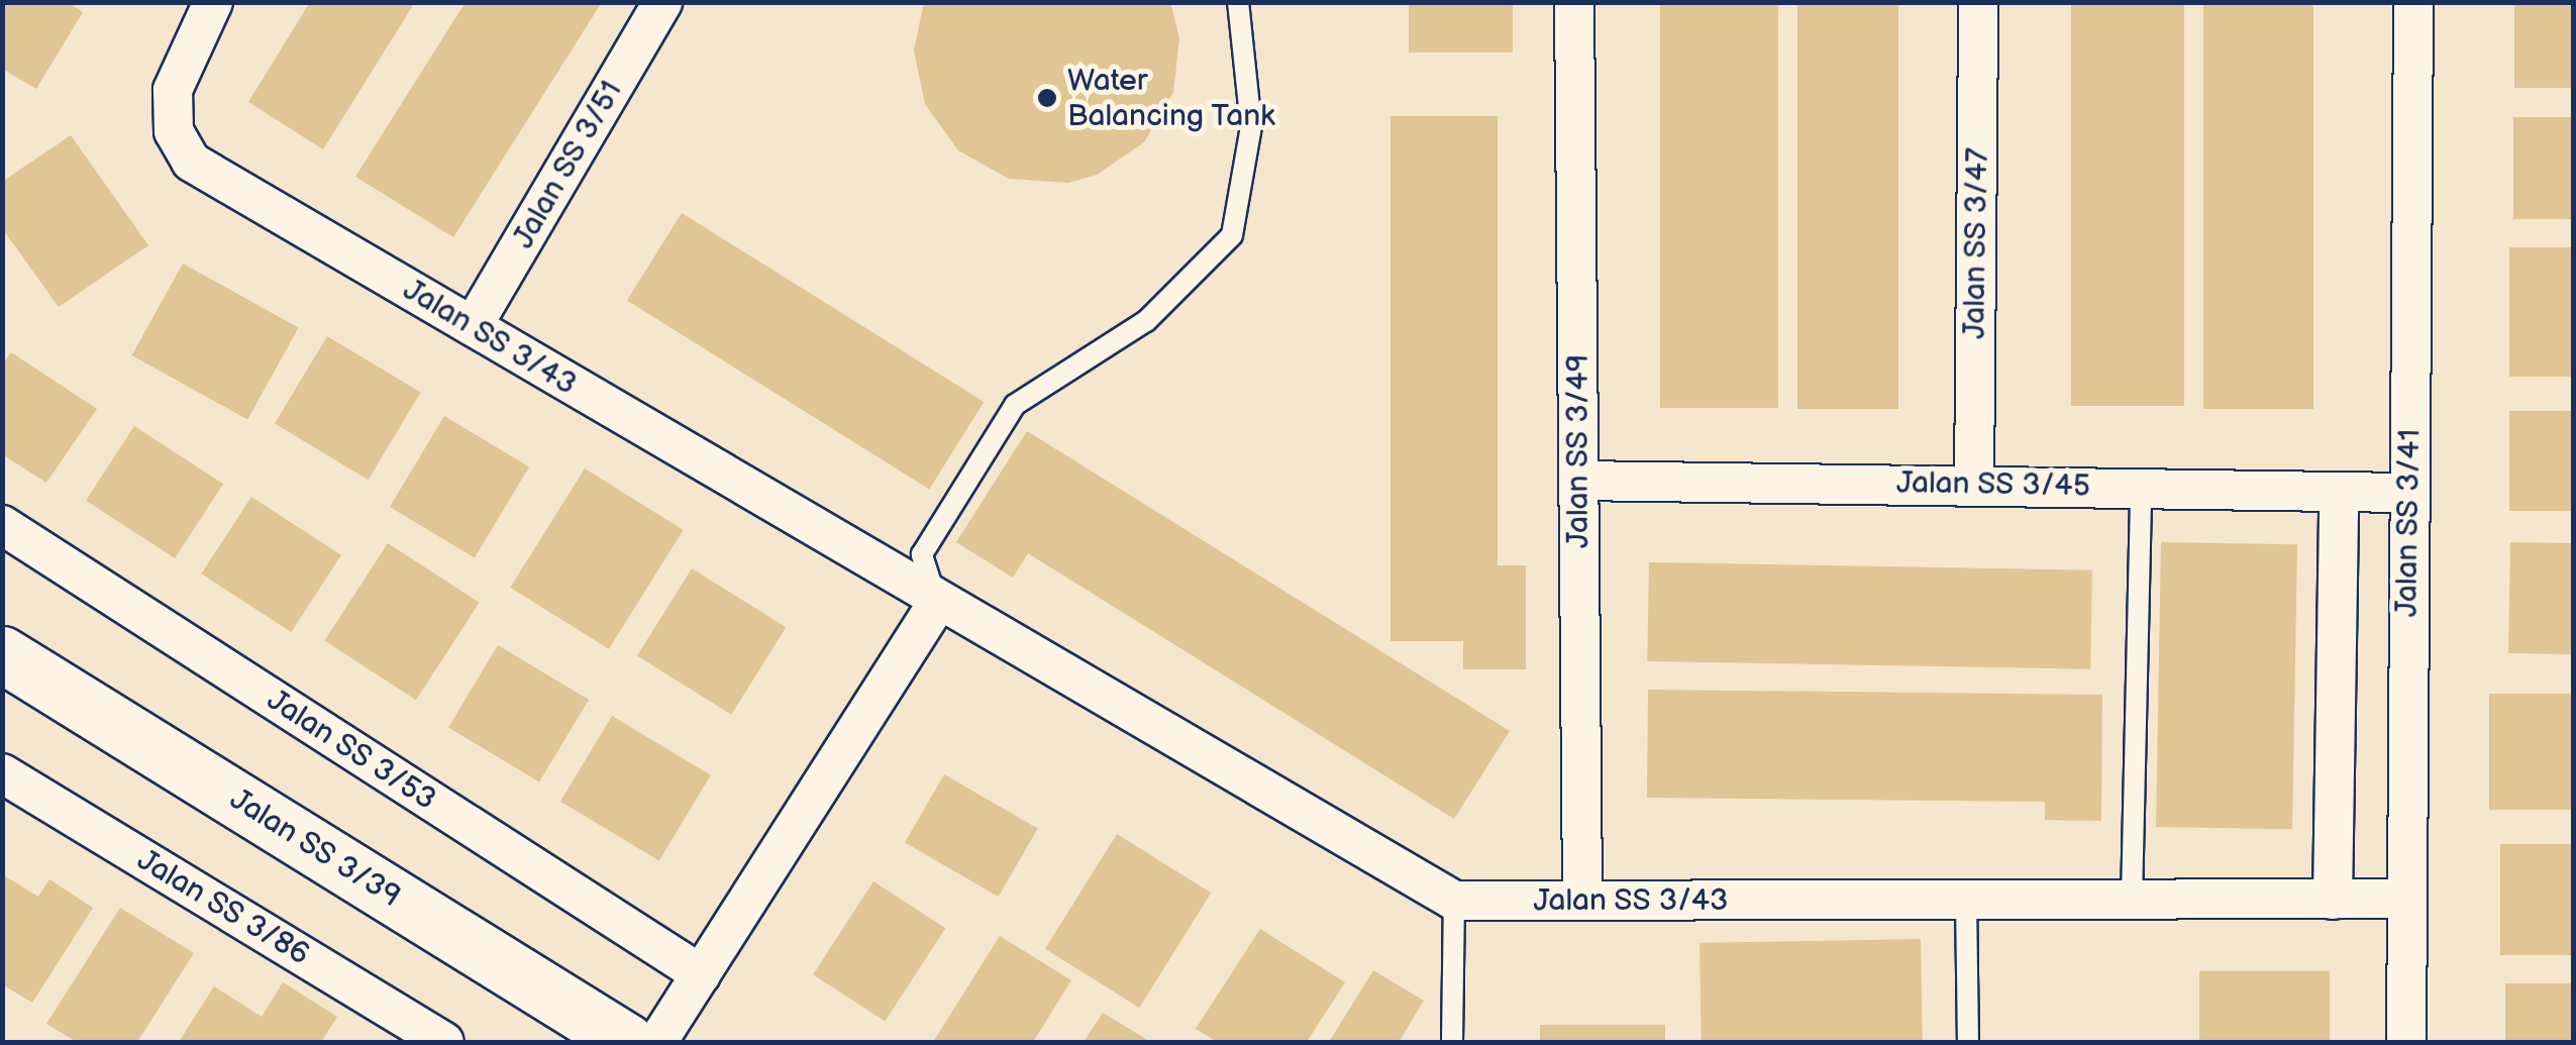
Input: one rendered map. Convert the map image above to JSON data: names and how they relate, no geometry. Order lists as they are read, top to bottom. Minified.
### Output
{"streets":{"street":["Jalan SS 3/51","Jalan SS 3/47","Jalan SS 3/43","Jalan SS 3/49","Jalan SS 3/45","Jalan SS 3/41","Jalan SS 3/53","Jalan SS 3/39","Jalan SS 3/86"]},"crossings":[["Jalan SS 3/51","Jalan SS 3/43"],["Jalan SS 3/47","Jalan SS 3/45"],["Jalan SS 3/43","Jalan SS 3/49"],["Jalan SS 3/43","Jalan SS 3/41"],["Jalan SS 3/49","Jalan SS 3/45"],["Jalan SS 3/45","Jalan SS 3/41"]],"places":["Water Balancing Tank"]}
